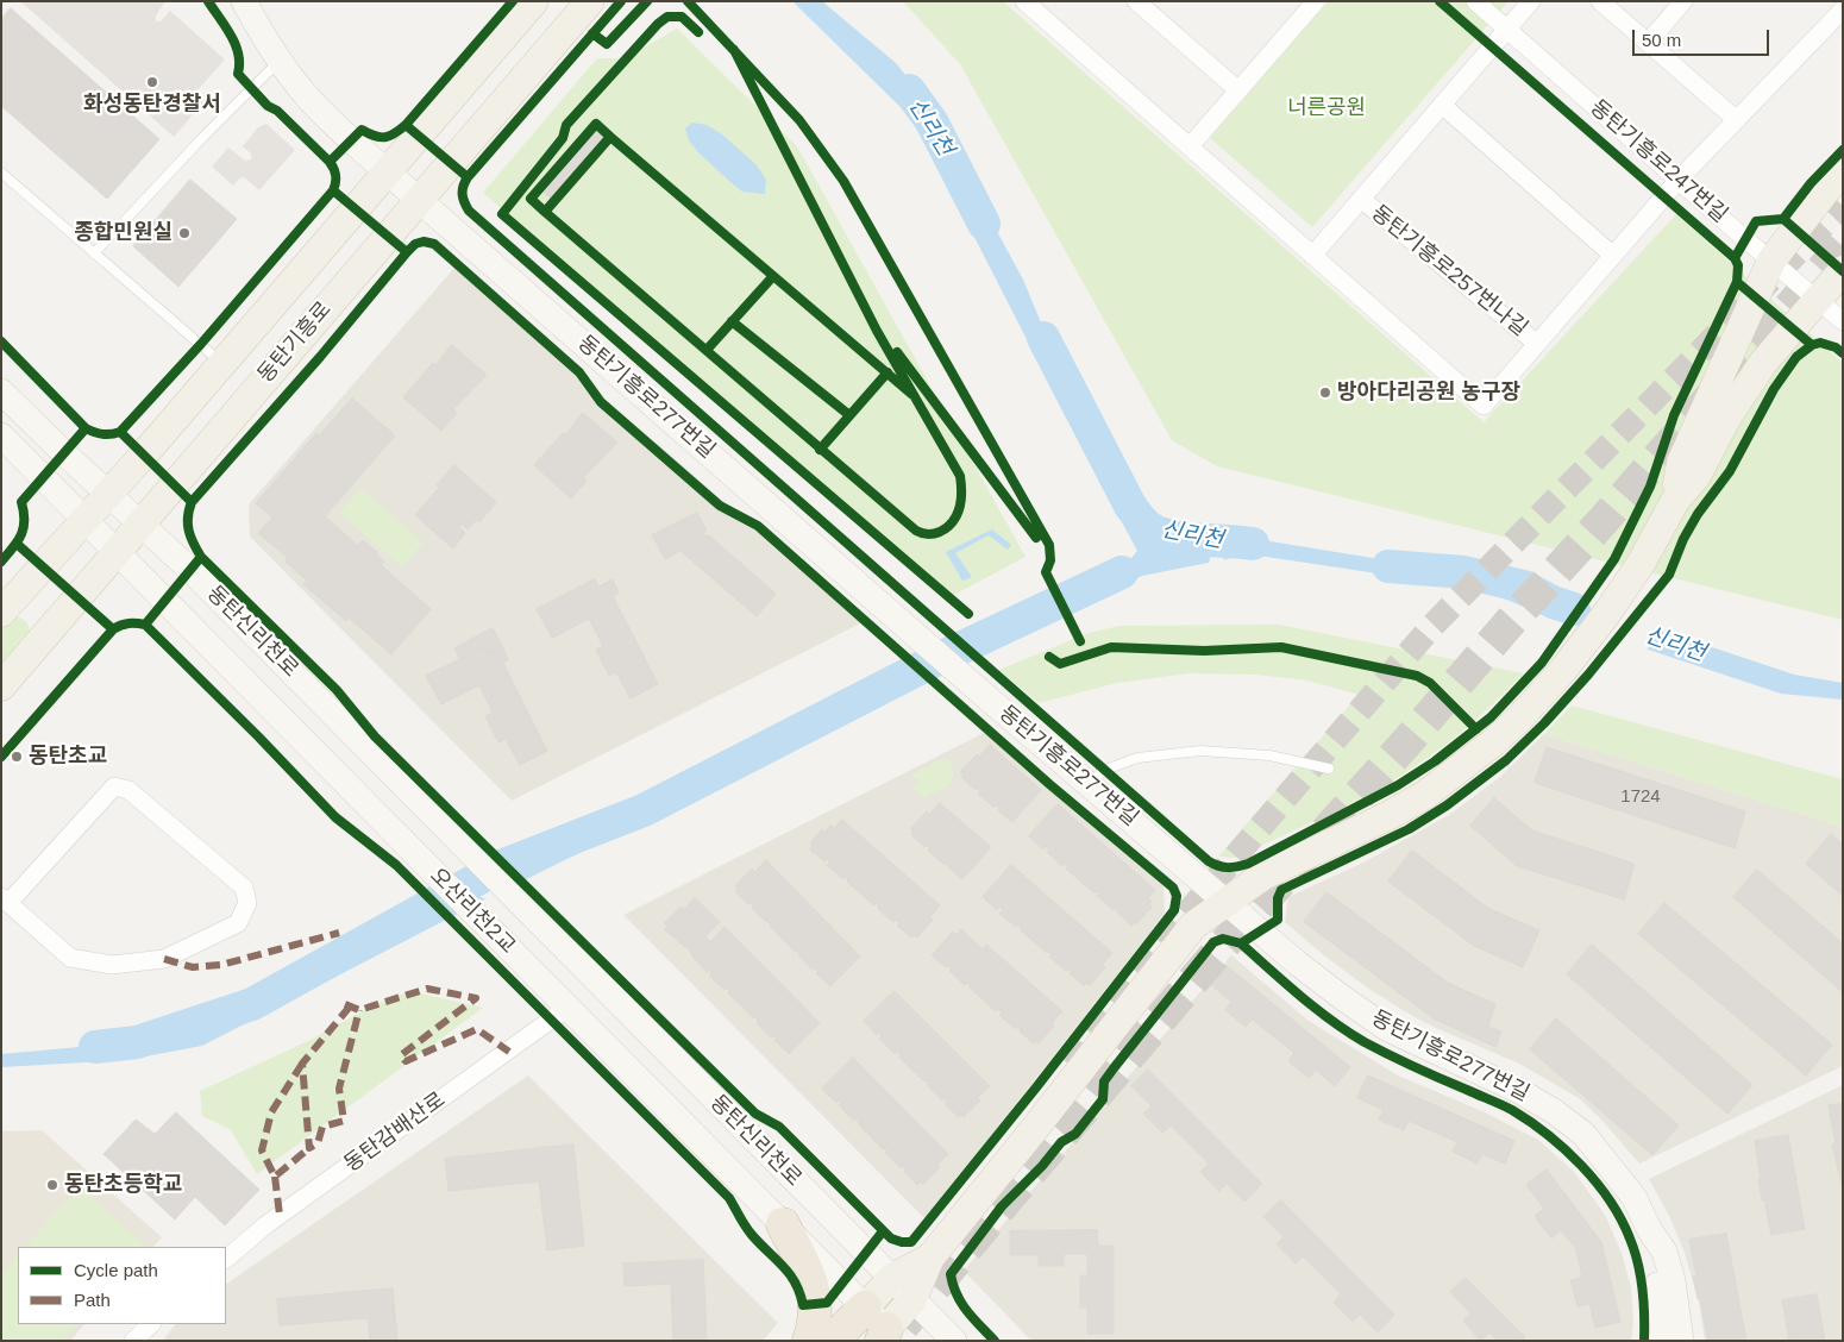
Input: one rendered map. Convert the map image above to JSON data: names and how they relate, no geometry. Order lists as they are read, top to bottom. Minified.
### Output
{"streets":{"main road":["동탄기흥로"],"street":["동탄기흥로247번길","동탄기흥로257번나길","동탄기흥로277번길","동탄신리천로","오산리천2교","동탄감배산로"]},"crossings":[["동탄기흥로247번길","동탄기흥로257번나길"],["동탄기흥로","동탄기흥로277번길"],["동탄기흥로","동탄신리천로"],["동탄신리천로","오산리천2교"],["동탄신리천로","동탄감배산로"]],"water":["신리천"],"parks":["너른공원"],"places":["화성동탄경찰서","종합민원실","방아다리공원 농구장","동탄초교","동탄초등학교"],"house_numbers":["1724"],"legend":["Cycle path","Path"],"scale_bar":"50 m"}
